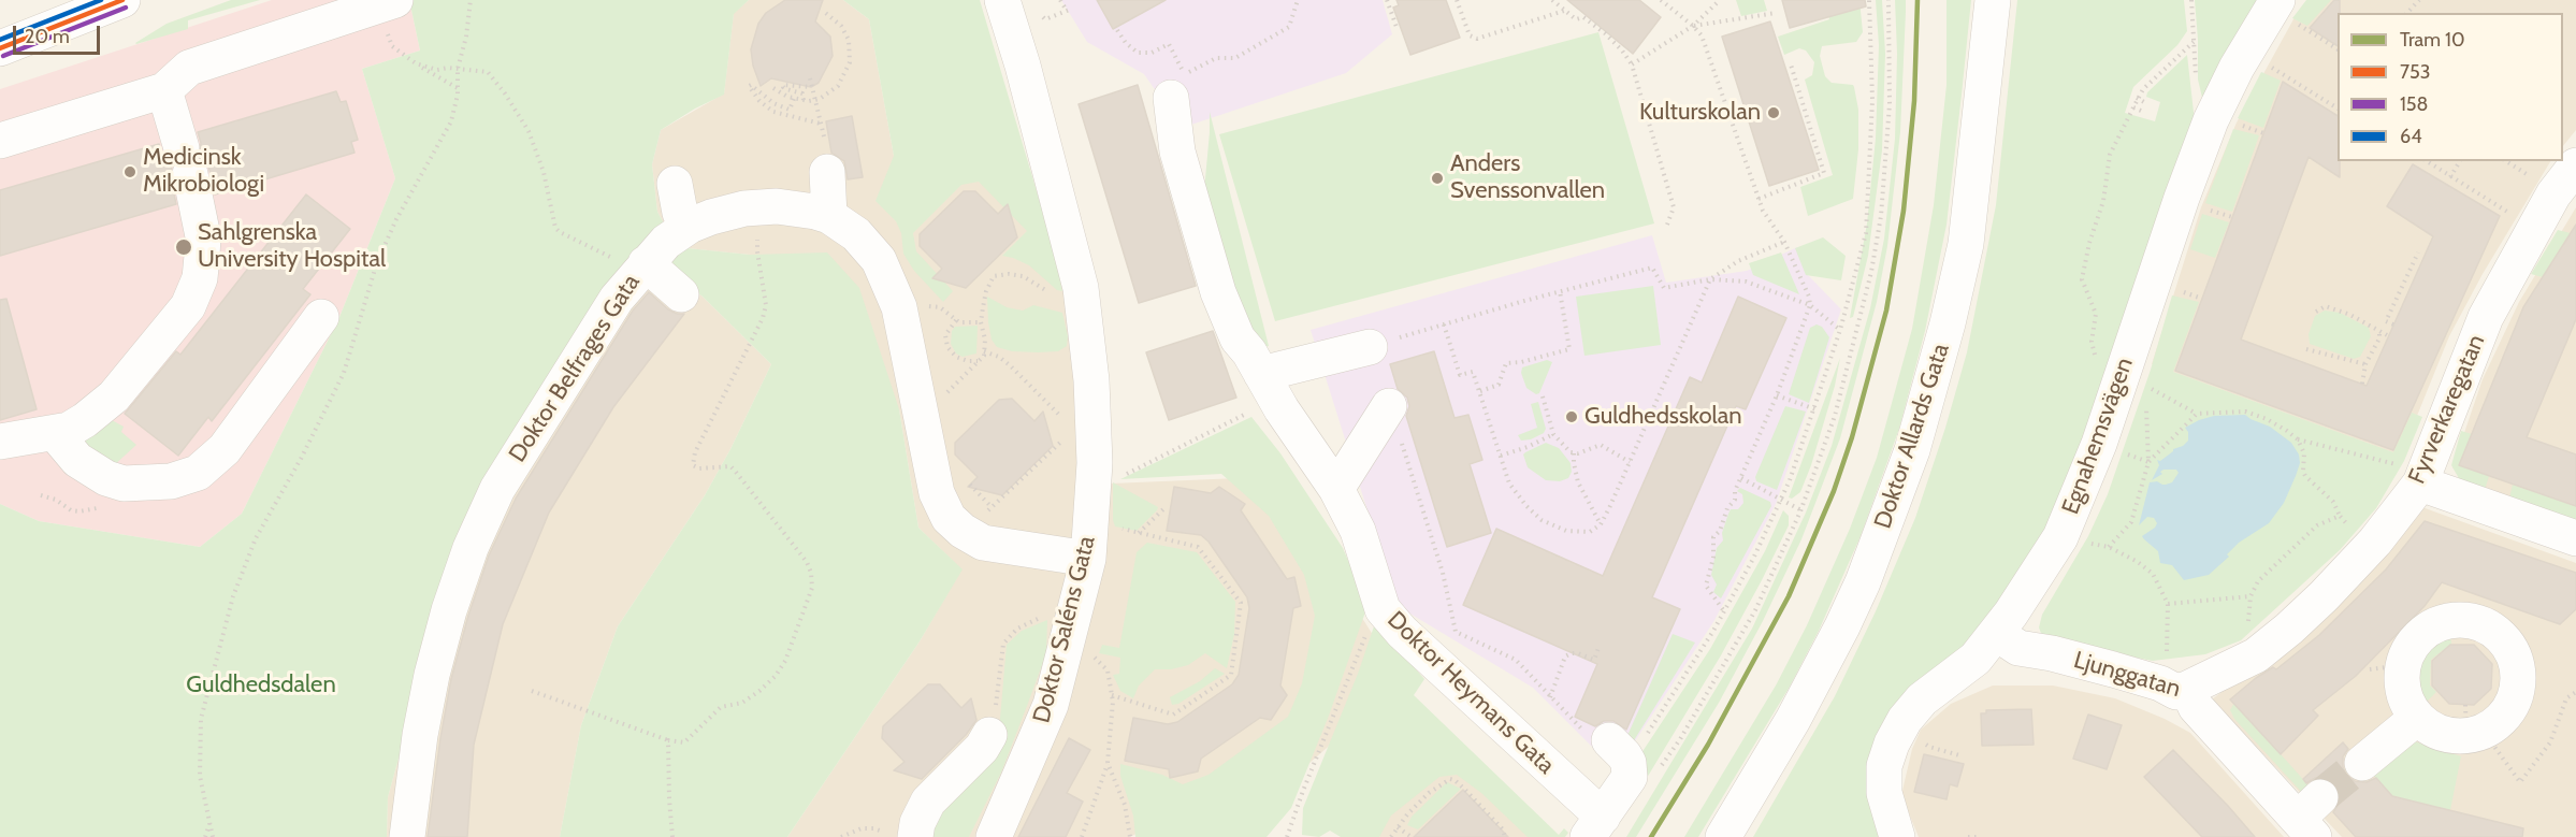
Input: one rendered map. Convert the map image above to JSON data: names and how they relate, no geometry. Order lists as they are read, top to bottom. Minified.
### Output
{"streets":{"street":["Doktor Belfrages Gata","Fyrverkaregatan","Doktor Allards Gata","Egnahemsvägen","Doktor Saléns Gata","Ljunggatan","Doktor Heymans Gata"]},"crossings":[["Doktor Belfrages Gata","Doktor Saléns Gata"],["Fyrverkaregatan","Ljunggatan"],["Egnahemsvägen","Ljunggatan"]],"parks":["Guldhedsdalen"],"places":["Kulturskolan","Medicinsk Mikrobiologi","Anders Svenssonvallen","Sahlgrenska University Hospital","Guldhedsskolan"],"lines":["tram line 10","transit line 753","transit line 64","transit line 158"],"legend":["Tram 10","753","158","64"],"scale_bar":"20 m"}
